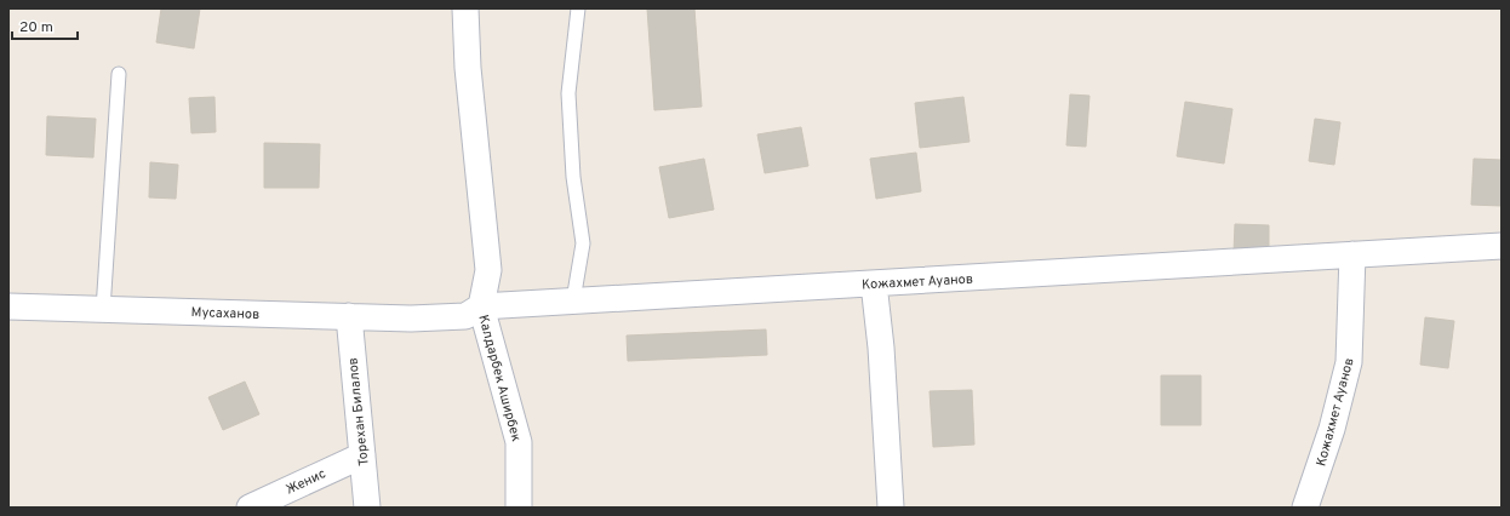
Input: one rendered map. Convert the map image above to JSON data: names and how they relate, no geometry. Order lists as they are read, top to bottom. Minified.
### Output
{"streets":{"street":["Кожахмет Ауанов","Мусаханов","Калдарбек Аширбек","Торехан Билалов","Женис"]},"crossings":[["Кожахмет Ауанов","Мусаханов"],["Кожахмет Ауанов","Калдарбек Аширбек"],["Мусаханов","Калдарбек Аширбек"],["Мусаханов","Торехан Билалов"],["Торехан Билалов","Женис"]],"scale_bar":"20 m"}
